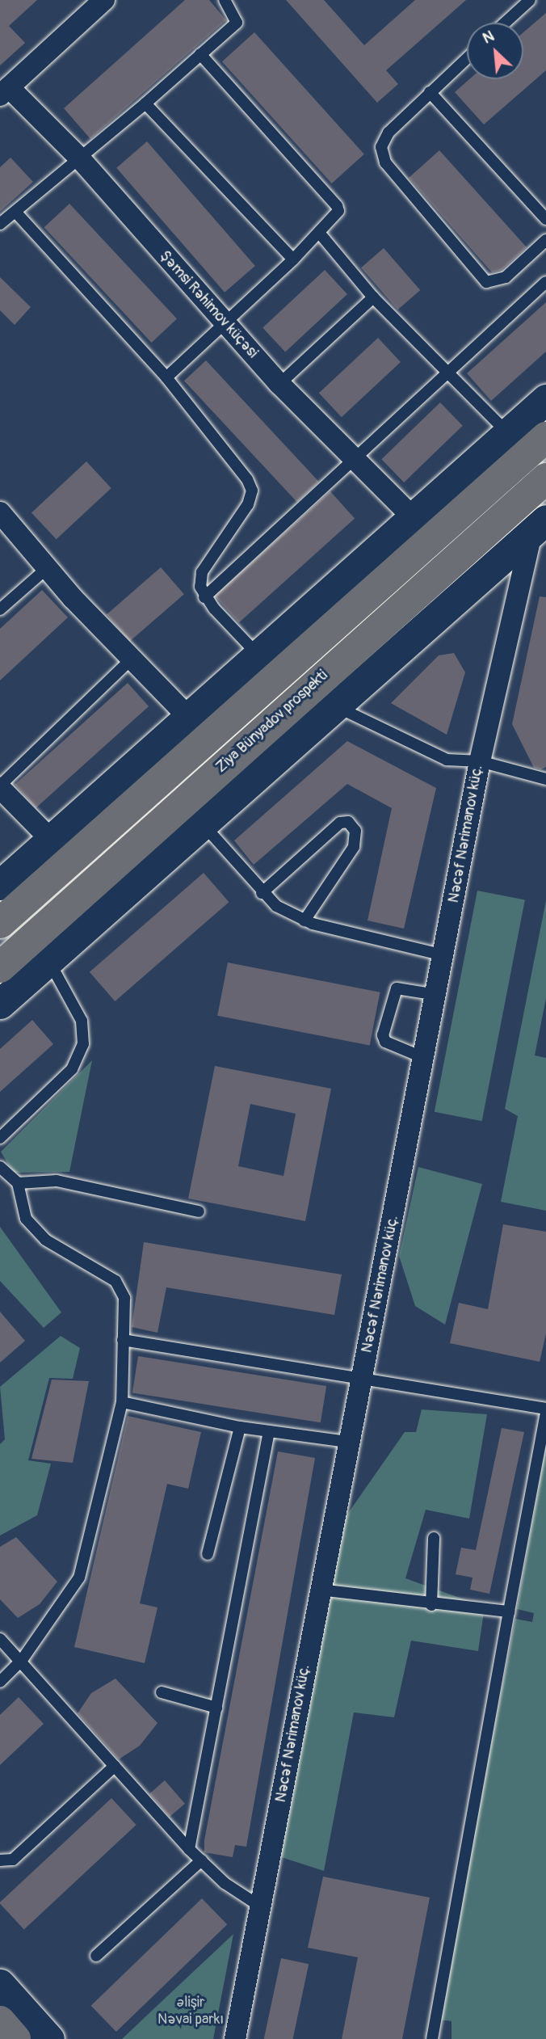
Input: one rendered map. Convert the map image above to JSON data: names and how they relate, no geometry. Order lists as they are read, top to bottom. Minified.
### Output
{"streets":{"main road":["Ziya Bünyadov prospekti"],"street":["Şəmsi Rəhimov küçəsi","Nəcəf Nərimanov küç."]},"parks":["Əlişir Nəvai parkı"],"north":"top left"}
